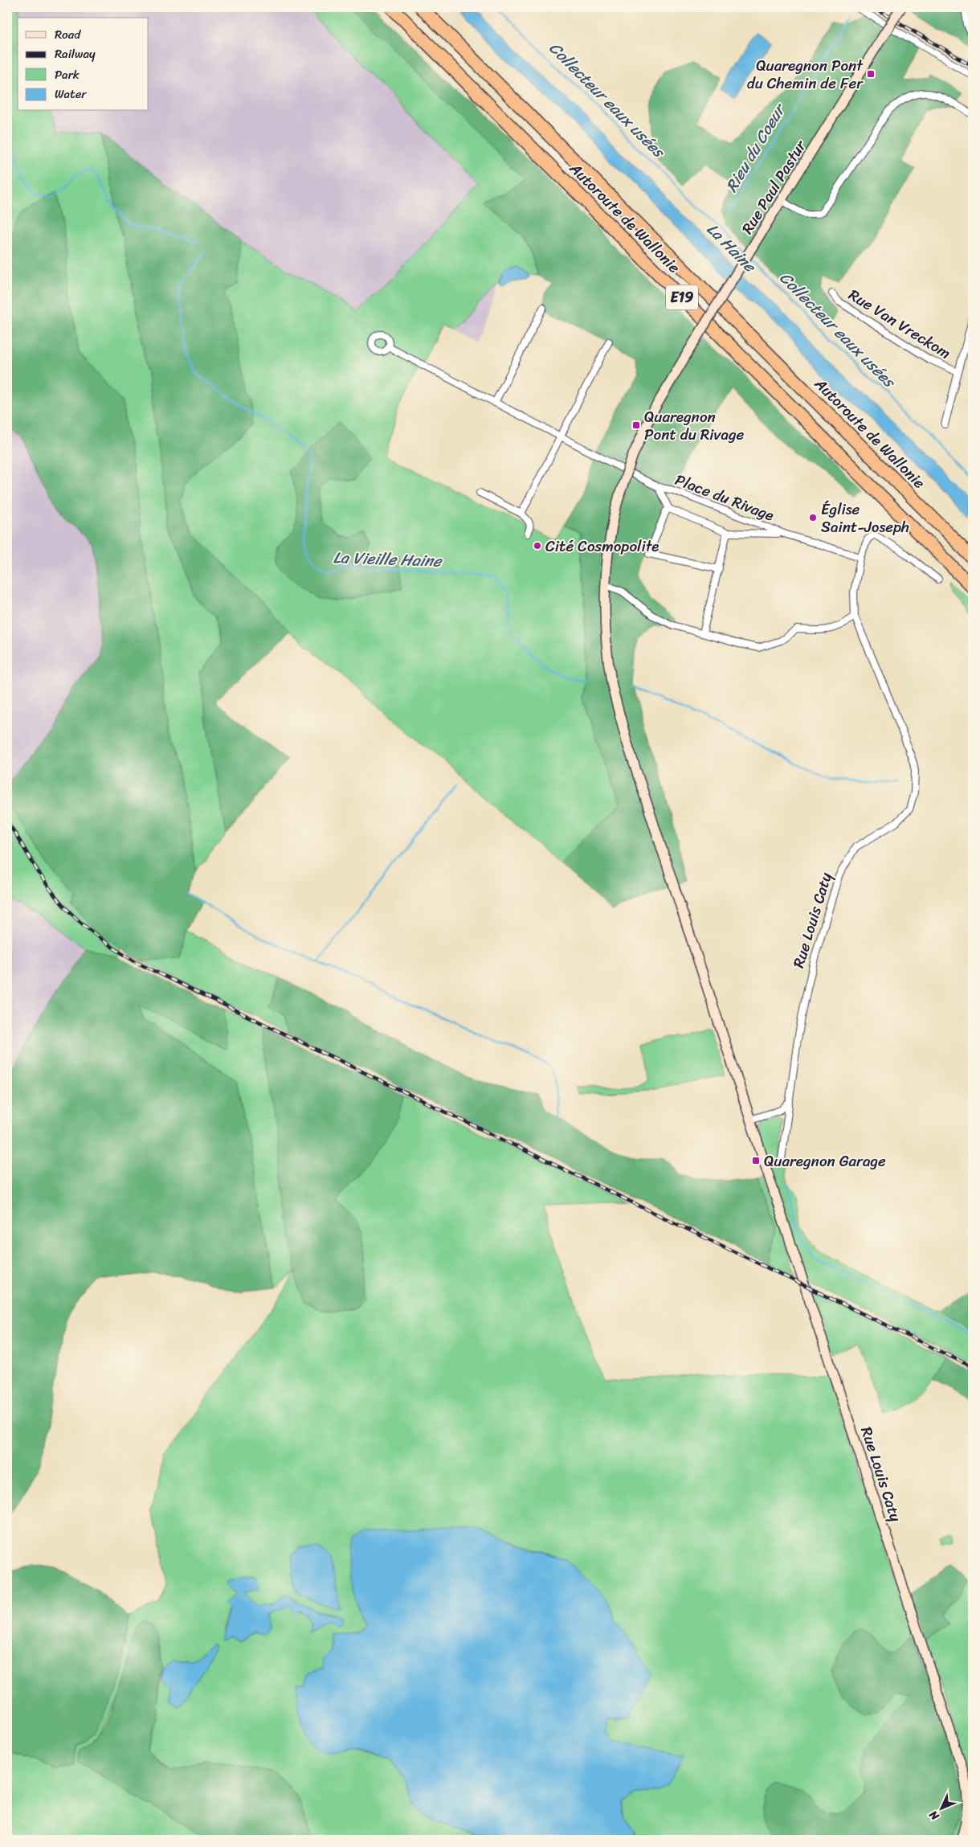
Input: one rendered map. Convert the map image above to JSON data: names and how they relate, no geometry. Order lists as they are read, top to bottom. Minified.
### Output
{"streets":{"highway":["Autoroute de Wallonie","E19"],"main road":["Rue Paul Pastur","Rue Louis Caty"],"street":["Rue Van Vreckom","Place du Rivage"]},"crossings":[["Rue Paul Pastur","Rue Louis Caty"]],"water":["Collecteur eaux usées","Rieu du Coeur","La Haine","La Vieille Haine"],"places":{"transit":["Quaregnon Pont du Chemin de Fer","Quaregnon Pont du Rivage","Quaregnon Garage"],"other":["Église Saint-Joseph","Cité Cosmopolite"]},"legend":["Road","Railway","Park","Water"],"north":"bottom left"}
